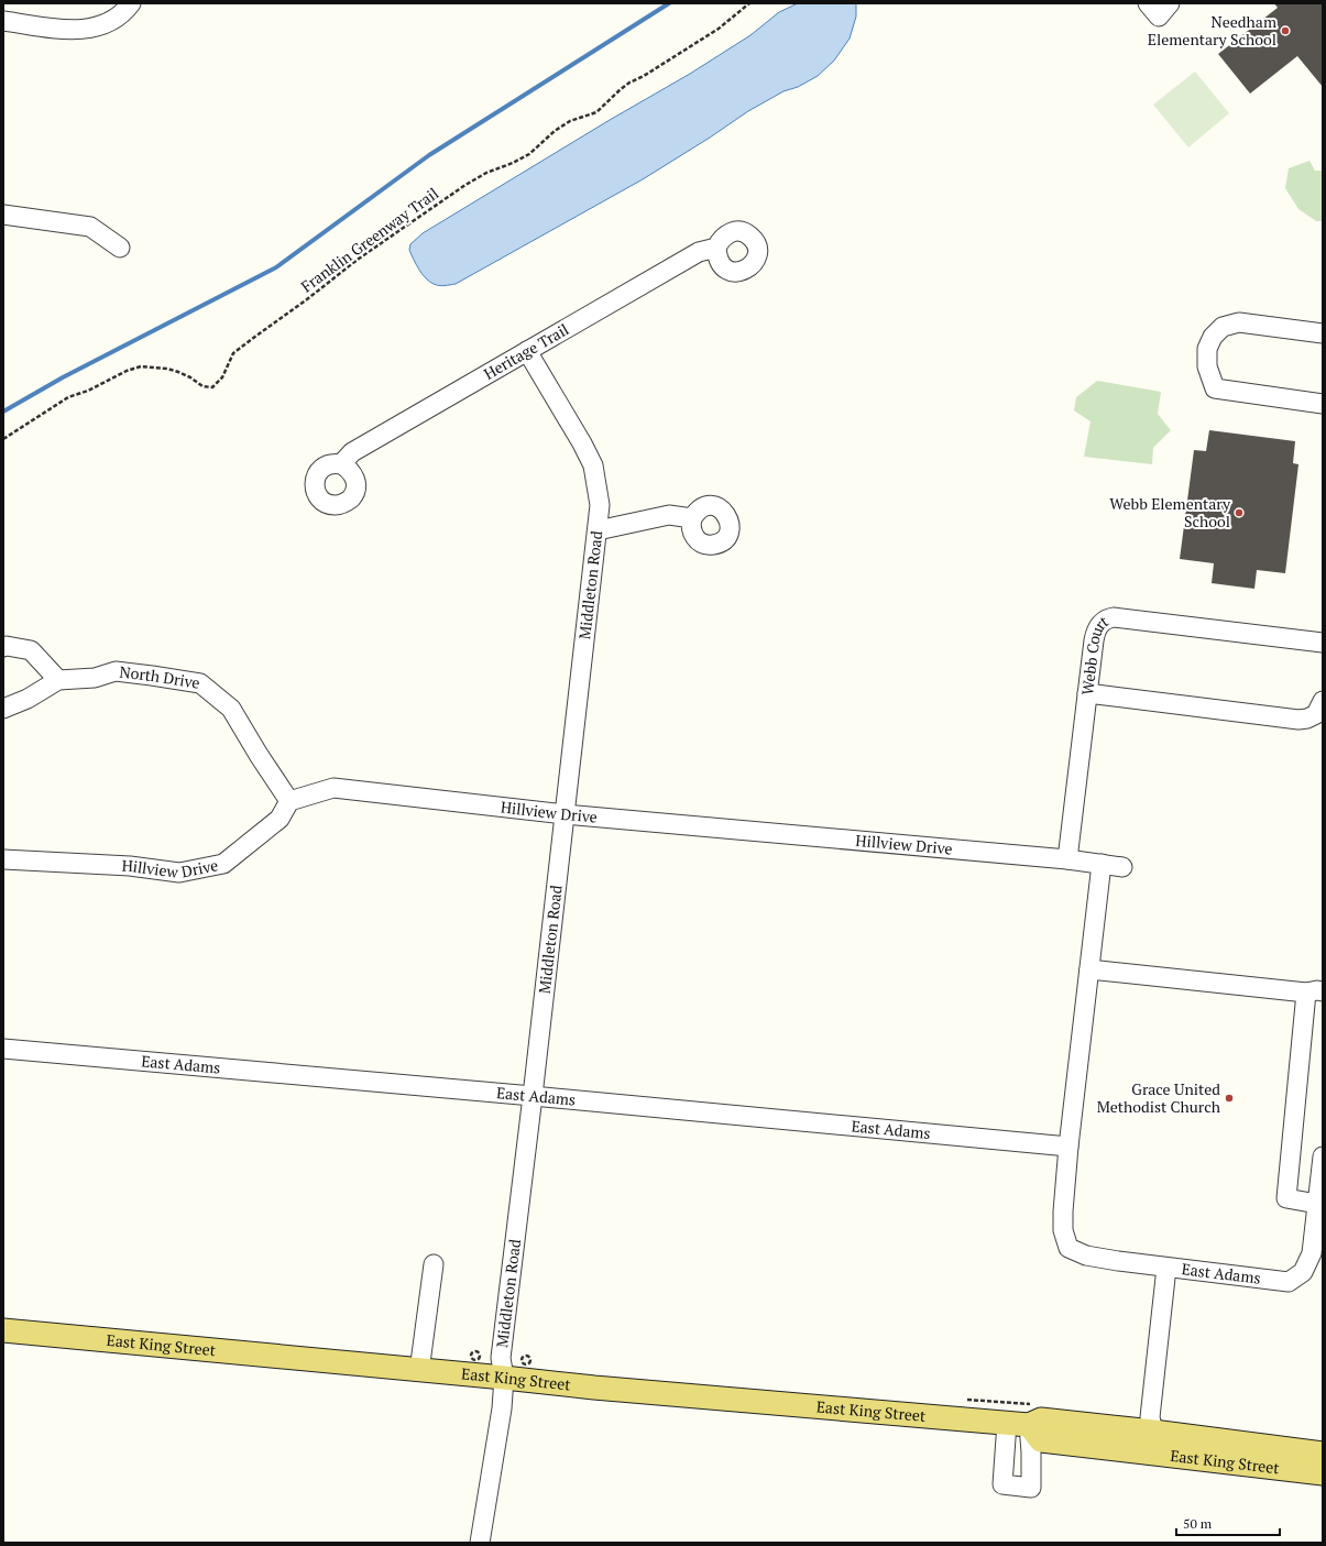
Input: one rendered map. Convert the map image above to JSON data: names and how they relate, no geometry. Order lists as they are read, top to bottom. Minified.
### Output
{"streets":{"main road":["East King Street"],"street":["Heritage Trail","Middleton Road","Webb Court","North Drive","Hillview Drive","East Adams"],"path":["Franklin Greenway Trail"]},"crossings":[["Heritage Trail","Middleton Road"],["Middleton Road","Hillview Drive"],["Middleton Road","East Adams"],["Middleton Road","East King Street"],["Webb Court","Hillview Drive"],["North Drive","Hillview Drive"],["Hillview Drive","East Adams"]],"places":["Needham Elementary School","Webb Elementary School","Grace United Methodist Church"],"scale_bar":"50 m"}
